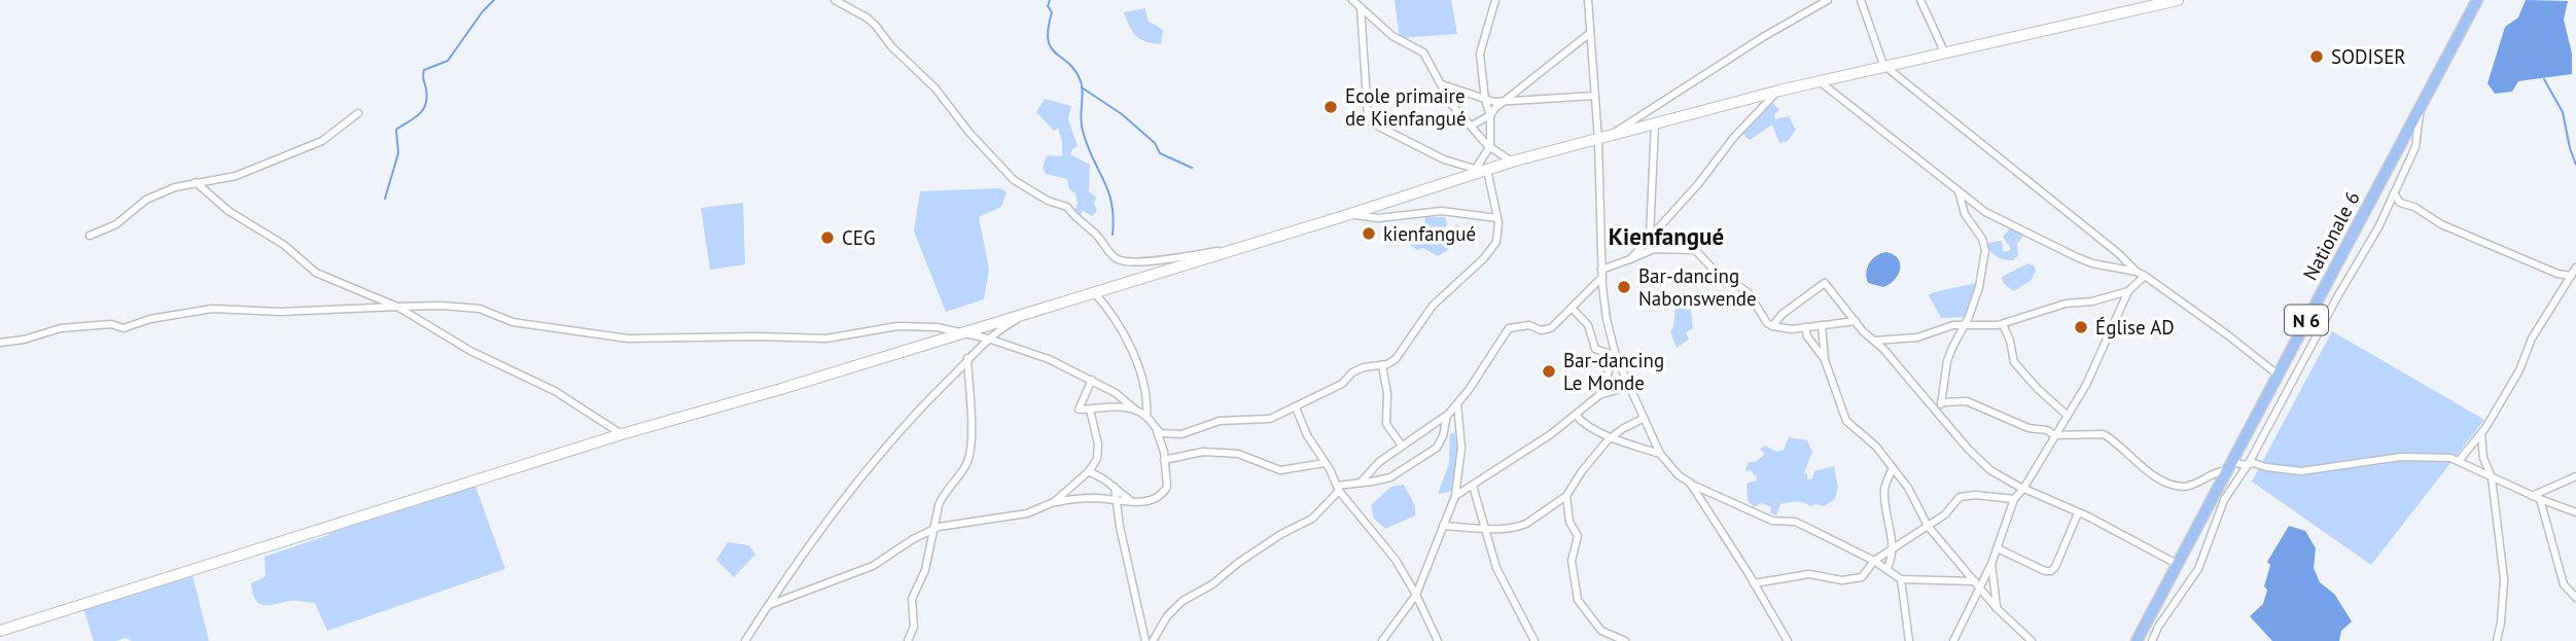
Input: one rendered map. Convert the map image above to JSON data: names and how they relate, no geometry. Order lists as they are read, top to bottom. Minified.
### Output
{"streets":{"main road":["Nationale 6","N 6"]},"districts":["Kienfangué"],"places":["SODISER","Ecole primaire de Kienfangué","kienfangué","CEG","Bar-dancing Nabonswende","Église AD","Bar-dancing Le Monde"]}
